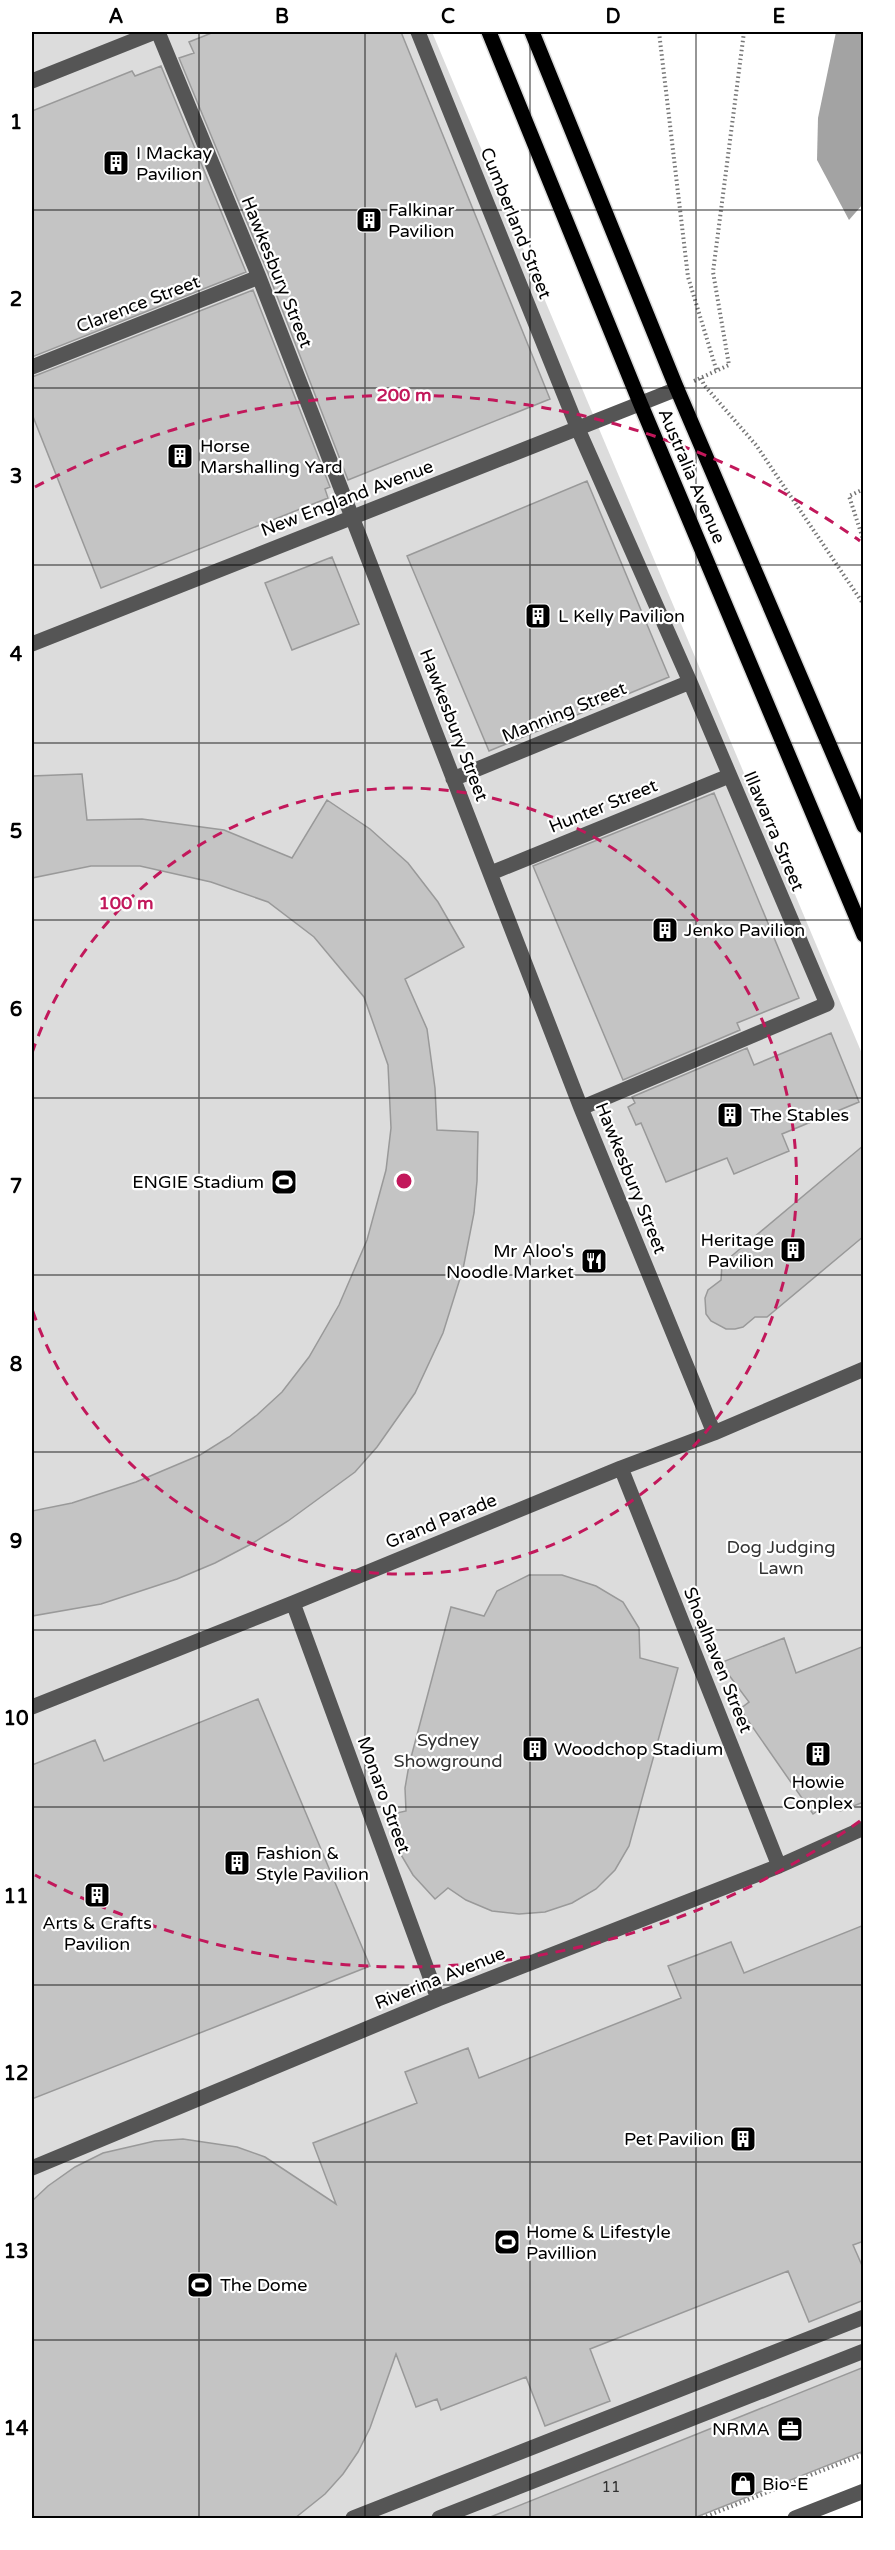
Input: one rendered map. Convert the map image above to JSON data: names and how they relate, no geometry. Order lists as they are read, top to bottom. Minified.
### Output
{"streets":{"main road":["Australia Avenue"],"street":["Cumberland Street","Hawkesbury Street","Clarence Street","New England Avenue","Manning Street","Hunter Street","Illawarra Street","Grand Parade","Shoalhaven Street","Monaro Street","Riverina Avenue"]},"crossings":[["Cumberland Street","New England Avenue"],["Cumberland Street","Illawarra Street"],["Hawkesbury Street","Clarence Street"],["Hawkesbury Street","New England Avenue"],["Hawkesbury Street","Manning Street"],["Hawkesbury Street","Hunter Street"],["Hawkesbury Street","Illawarra Street"],["Hawkesbury Street","Grand Parade"],["Australia Avenue","New England Avenue"],["New England Avenue","Illawarra Street"],["Manning Street","Illawarra Street"],["Hunter Street","Illawarra Street"],["Grand Parade","Shoalhaven Street"],["Grand Parade","Monaro Street"],["Shoalhaven Street","Riverina Avenue"],["Monaro Street","Riverina Avenue"]],"parks":["Dog Judging Lawn","Sydney Showground"],"places":{"building":["I Mackay Pavilion","Falkinar Pavilion","Horse Marshalling Yard","L Kelly Pavilion","Jenko Pavilion","The Stables","Heritage Pavilion","Woodchop Stadium","Howie Conplex","Fashion & Style Pavilion","Arts & Crafts Pavilion","Pet Pavilion"],"sports":["ENGIE Stadium","Home & Lifestyle Pavillion","The Dome"],"restaurant":["Mr Aloo's Noodle Market"],"office":["NRMA"],"shop":["Bio-E"]},"house_numbers":["11"],"grid":{"columns":["A","B","C","D","E"],"rows":["1","2","3","4","5","6","7","8","9","10","11","12","13","14"]},"rings":["200 m","100 m"]}
